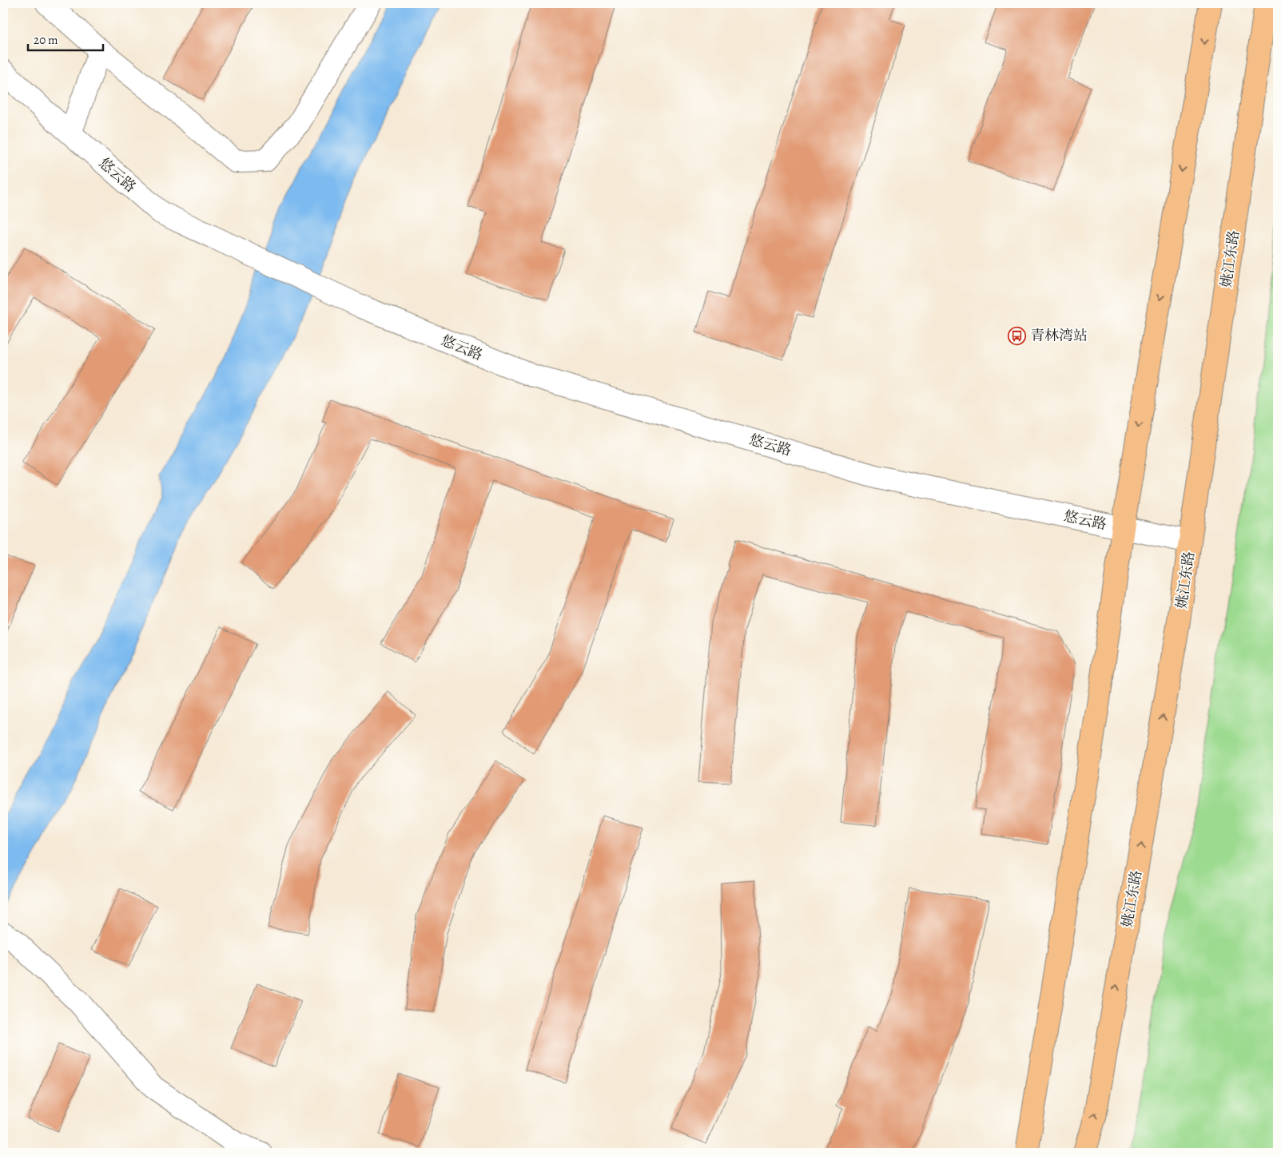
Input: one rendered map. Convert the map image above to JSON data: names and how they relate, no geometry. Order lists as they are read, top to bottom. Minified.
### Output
{"streets":{"main road":["姚江东路"],"street":["悠云路"]},"crossings":[["悠云路","姚江东路"]],"places":{"bus stop":["青林湾站"]},"scale_bar":"20 m"}
